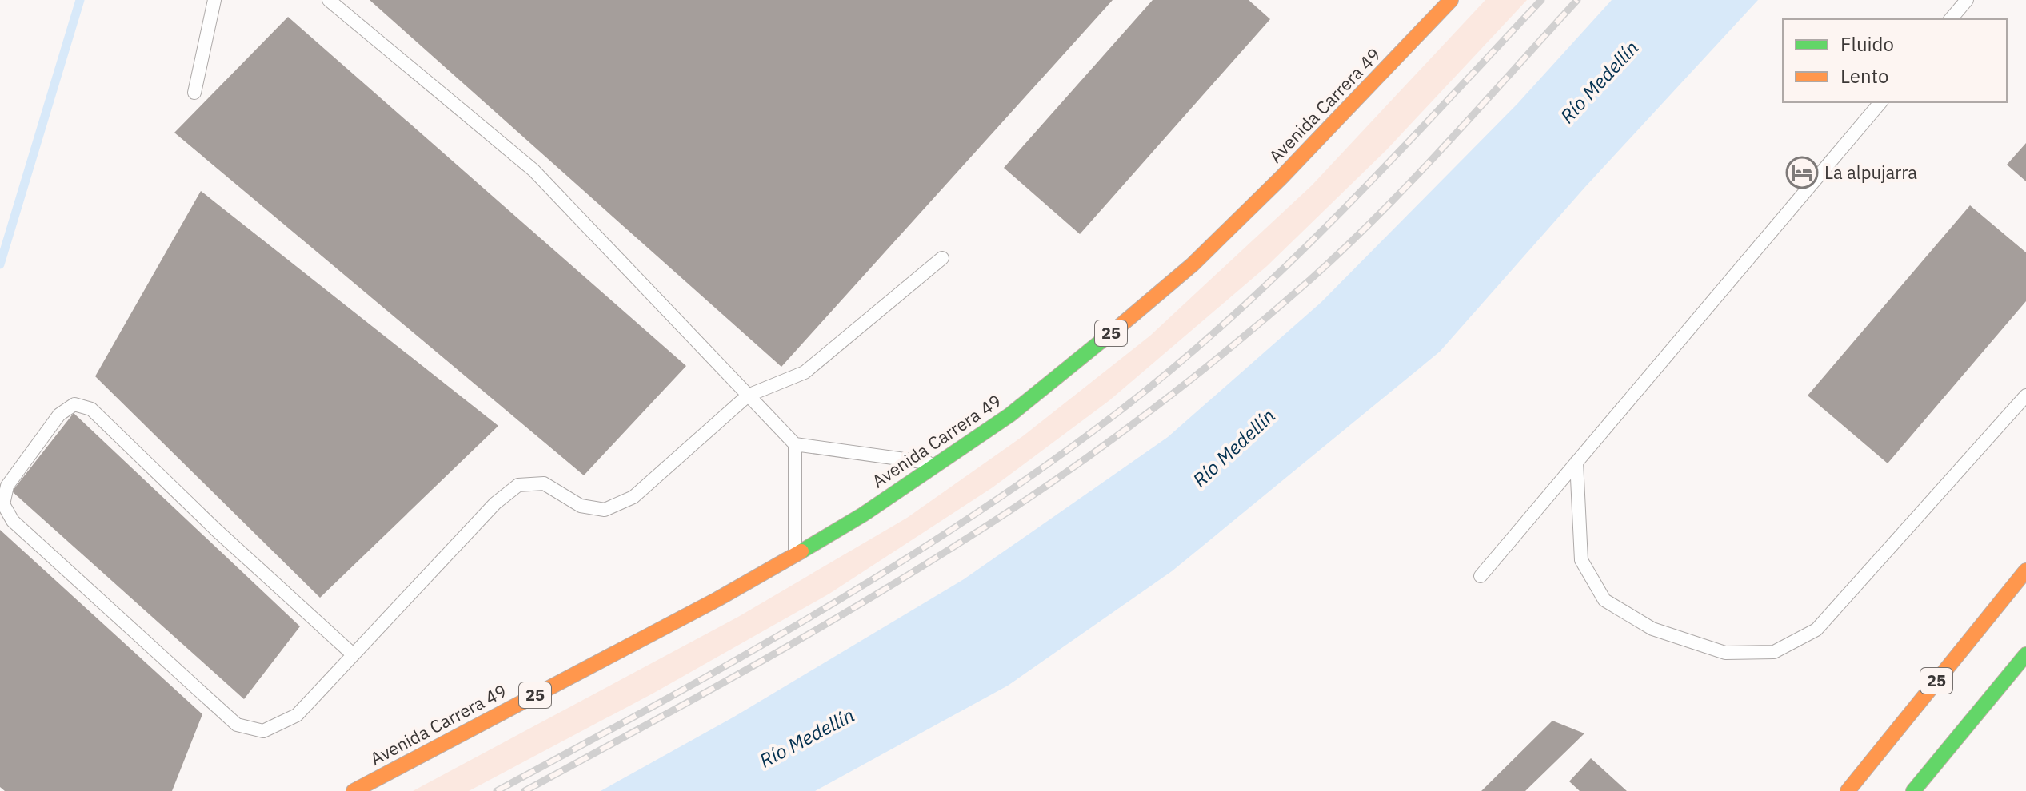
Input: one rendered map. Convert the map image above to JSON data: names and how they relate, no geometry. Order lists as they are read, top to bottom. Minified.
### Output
{"streets":{"highway":["Avenida Carrera 49","25"]},"water":["Río Medellín"],"places":{"hotel":["La alpujarra"]},"legend":["Fluido","Lento"]}
